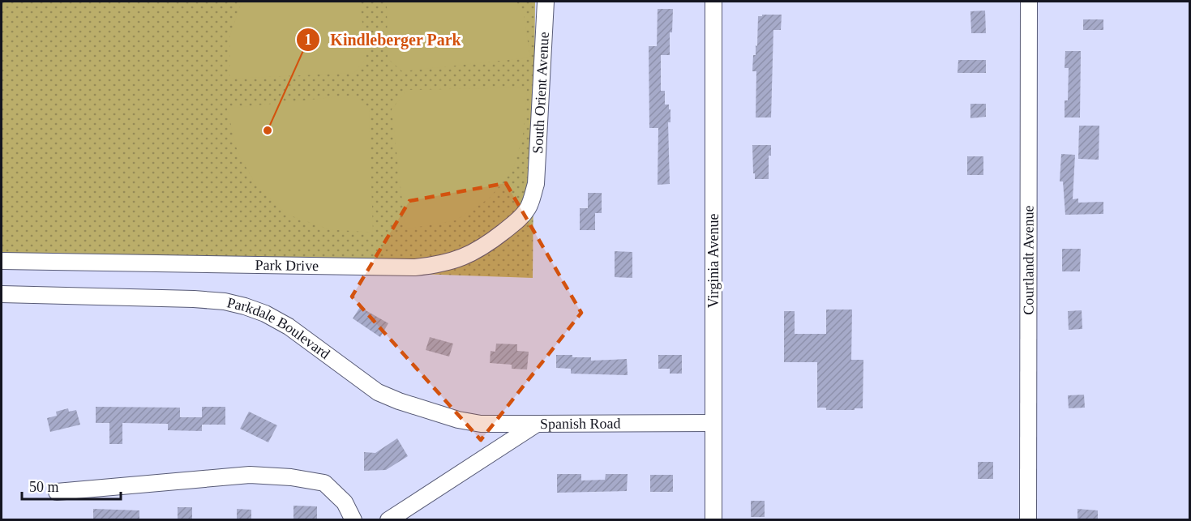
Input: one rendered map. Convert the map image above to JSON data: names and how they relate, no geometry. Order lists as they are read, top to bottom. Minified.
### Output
{"streets":{"street":["South Orient Avenue","Courtlandt Avenue","Virginia Avenue","Park Drive","Parkdale Boulevard","Spanish Road"]},"crossings":[["South Orient Avenue","Park Drive"],["Virginia Avenue","Spanish Road"],["Parkdale Boulevard","Spanish Road"]],"places":["Kindleberger Park"],"scale_bar":"50 m"}
